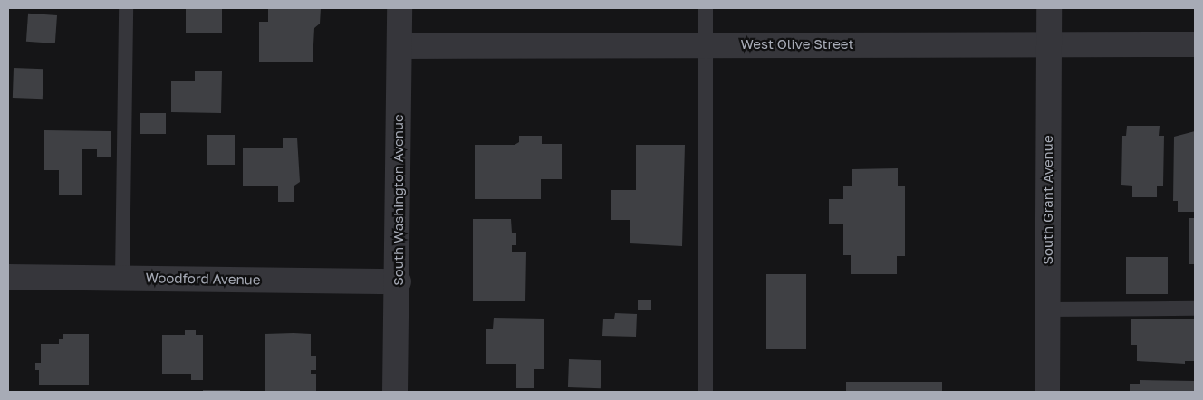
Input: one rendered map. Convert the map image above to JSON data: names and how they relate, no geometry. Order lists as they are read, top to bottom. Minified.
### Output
{"streets":{"street":["West Olive Street","South Washington Avenue","South Grant Avenue","Woodford Avenue"]},"crossings":[["West Olive Street","South Washington Avenue"],["West Olive Street","South Grant Avenue"],["South Washington Avenue","Woodford Avenue"]]}
